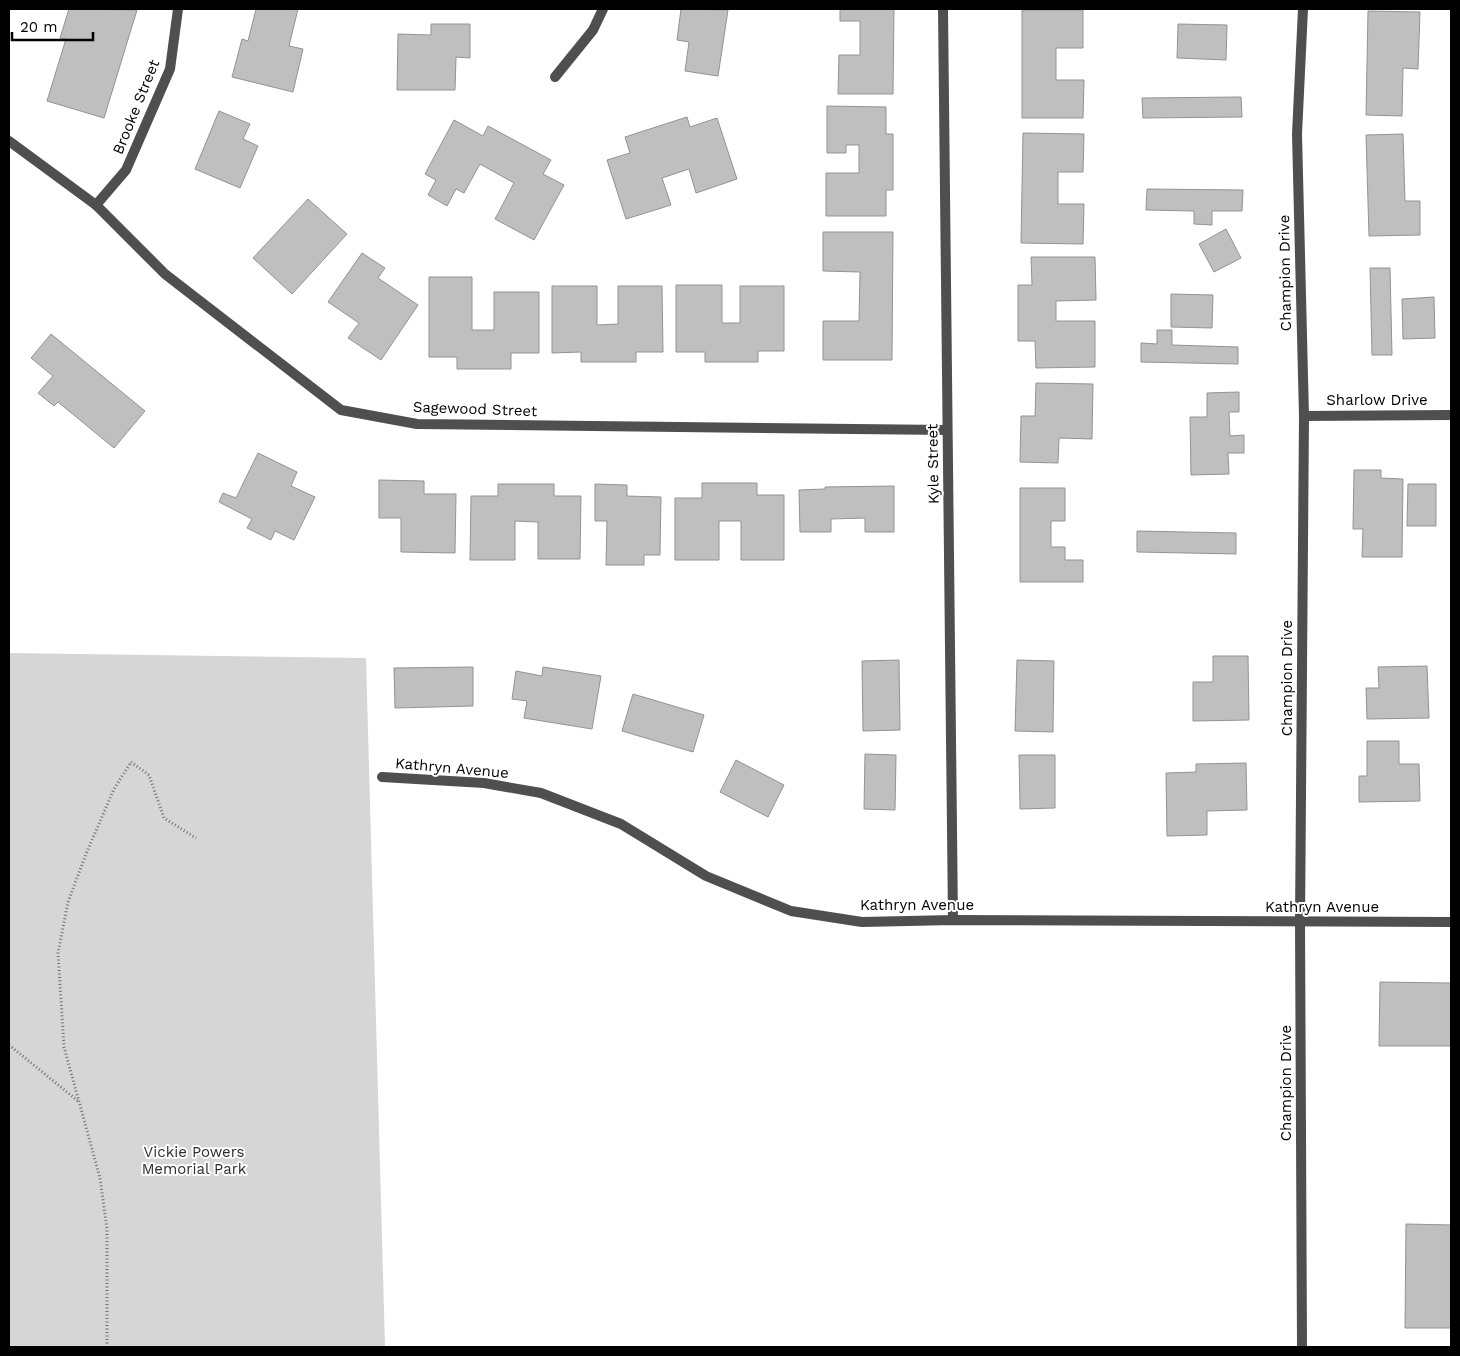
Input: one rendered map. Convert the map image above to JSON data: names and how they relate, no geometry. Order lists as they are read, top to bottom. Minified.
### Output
{"streets":{"street":["Brooke Street","Champion Drive","Sharlow Drive","Sagewood Street","Kyle Street","Kathryn Avenue"]},"crossings":[["Brooke Street","Sagewood Street"],["Champion Drive","Sharlow Drive"],["Champion Drive","Kathryn Avenue"],["Sagewood Street","Kyle Street"],["Kyle Street","Kathryn Avenue"]],"parks":["Vickie Powers Memorial Park"],"scale_bar":"20 m"}
